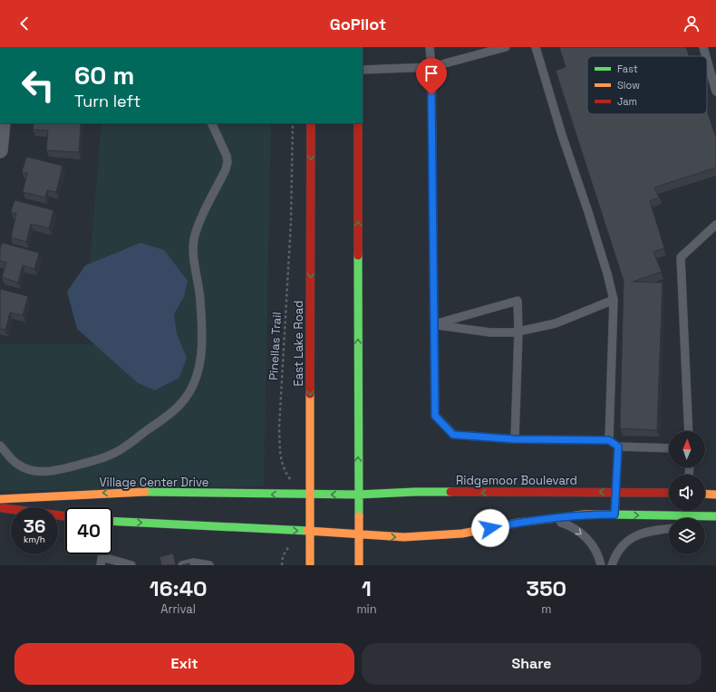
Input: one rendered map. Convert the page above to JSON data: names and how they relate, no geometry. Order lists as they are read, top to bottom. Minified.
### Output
{"streets":{"street":["East Lake Road","Ridgemoor Boulevard","Village Center Drive"],"path":["Pinellas Trail"]},"crossings":[["East Lake Road","Ridgemoor Boulevard"],["East Lake Road","Village Center Drive"],["Pinellas Trail","Village Center Drive"],["Ridgemoor Boulevard","Village Center Drive"]],"legend":["Fast","Slow","Jam"],"north":"top","page":{"header":"GoPilot","turn":["60 m","Turn left"],"speed":"36 km/h","limit":"40","eta":["16:40","Arrival","1","min","350","m"],"buttons":["Exit","Share"]}}
